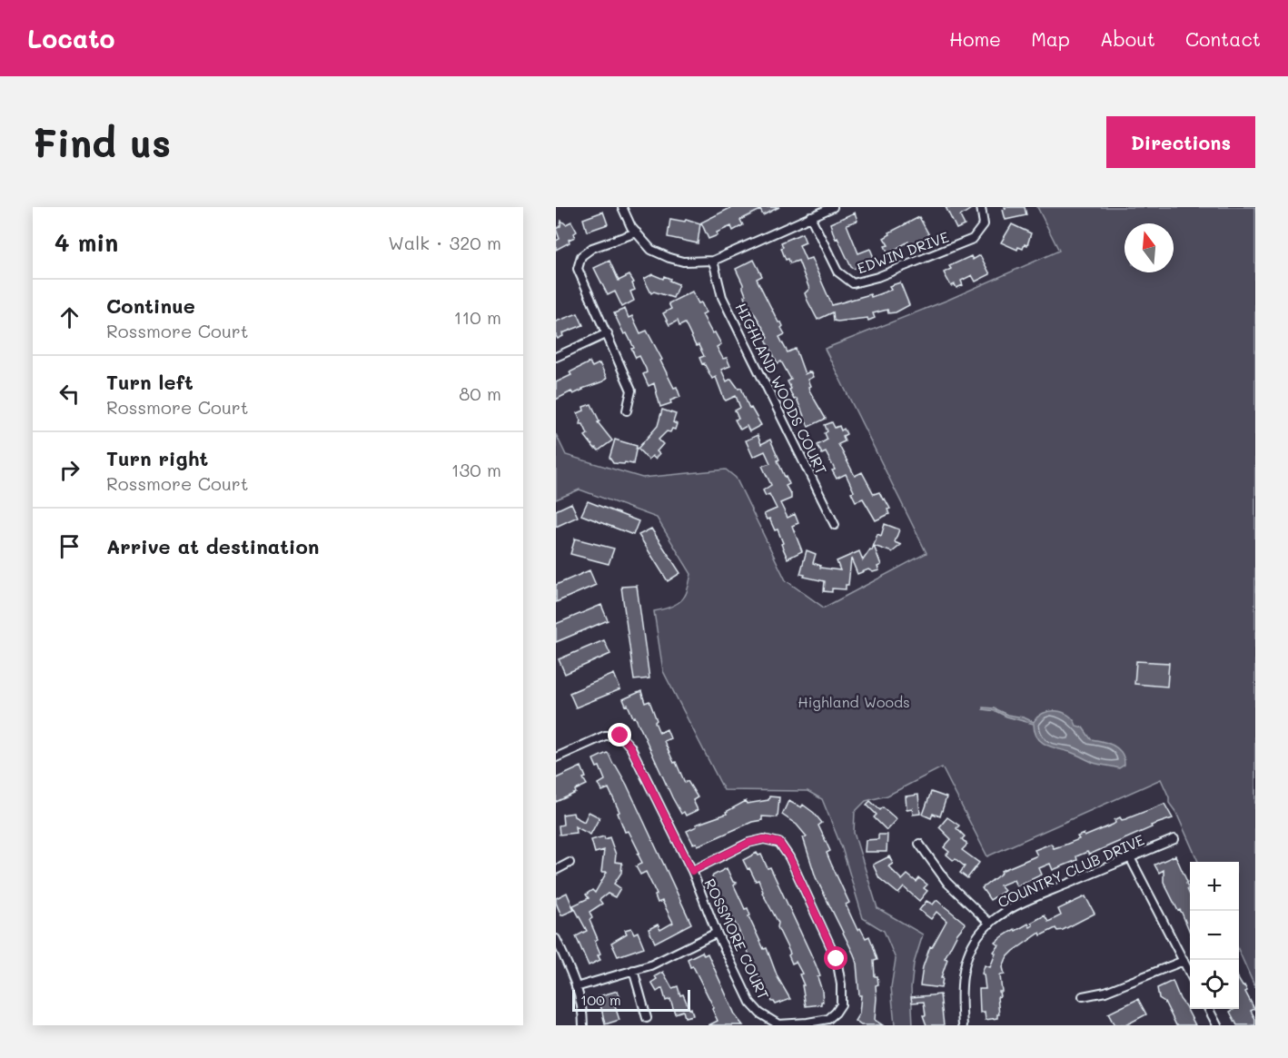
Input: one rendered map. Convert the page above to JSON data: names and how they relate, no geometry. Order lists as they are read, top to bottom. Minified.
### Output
{"streets":{"street":["EDWIN DRIVE","HIGHLAND WOODS COURT","COUNTRY CLUB DRIVE","ROSSMORE COURT"]},"parks":["Highland Woods"],"scale_bar":"100 m","north":"top","page":{"header":"Locato","nav":["Home","Map","About","Contact"],"buttons":"Directions","title":"Find us","heading":["4 min","Walk · 320 m"],"list":[["Continue","Rossmore Court","110 m"],["Turn left","Rossmore Court","80 m"],["Turn right","Rossmore Court","130 m"],"Arrive at destination"],"map_buttons":["+","−"],"scale":"100 m"}}
